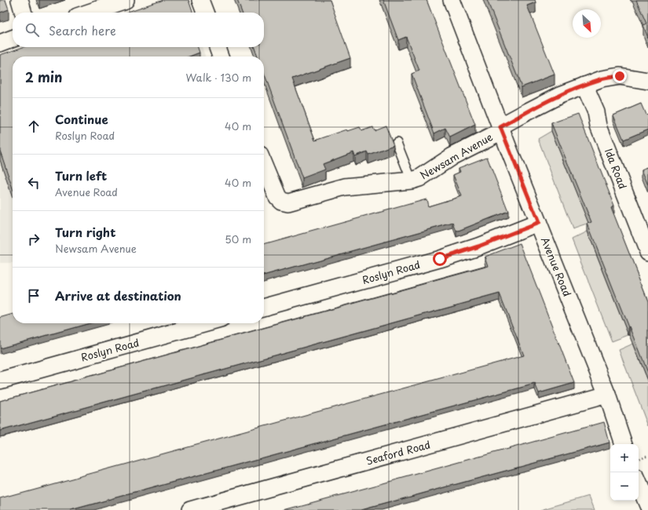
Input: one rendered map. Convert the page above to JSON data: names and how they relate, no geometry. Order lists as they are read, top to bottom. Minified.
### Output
{"streets":{"street":["Newsam Avenue","Ida Road","Avenue Road","Roslyn Road","Seaford Road"]},"crossings":[["Newsam Avenue","Ida Road"],["Newsam Avenue","Avenue Road"],["Avenue Road","Roslyn Road"],["Avenue Road","Seaford Road"]],"north":"bottom right","page":{"search":"Search here","heading":["2 min","Walk · 130 m"],"list":[["Continue","Roslyn Road","40 m"],["Turn left","Avenue Road","40 m"],["Turn right","Newsam Avenue","50 m"],"Arrive at destination"],"map_buttons":["+","−"]}}
